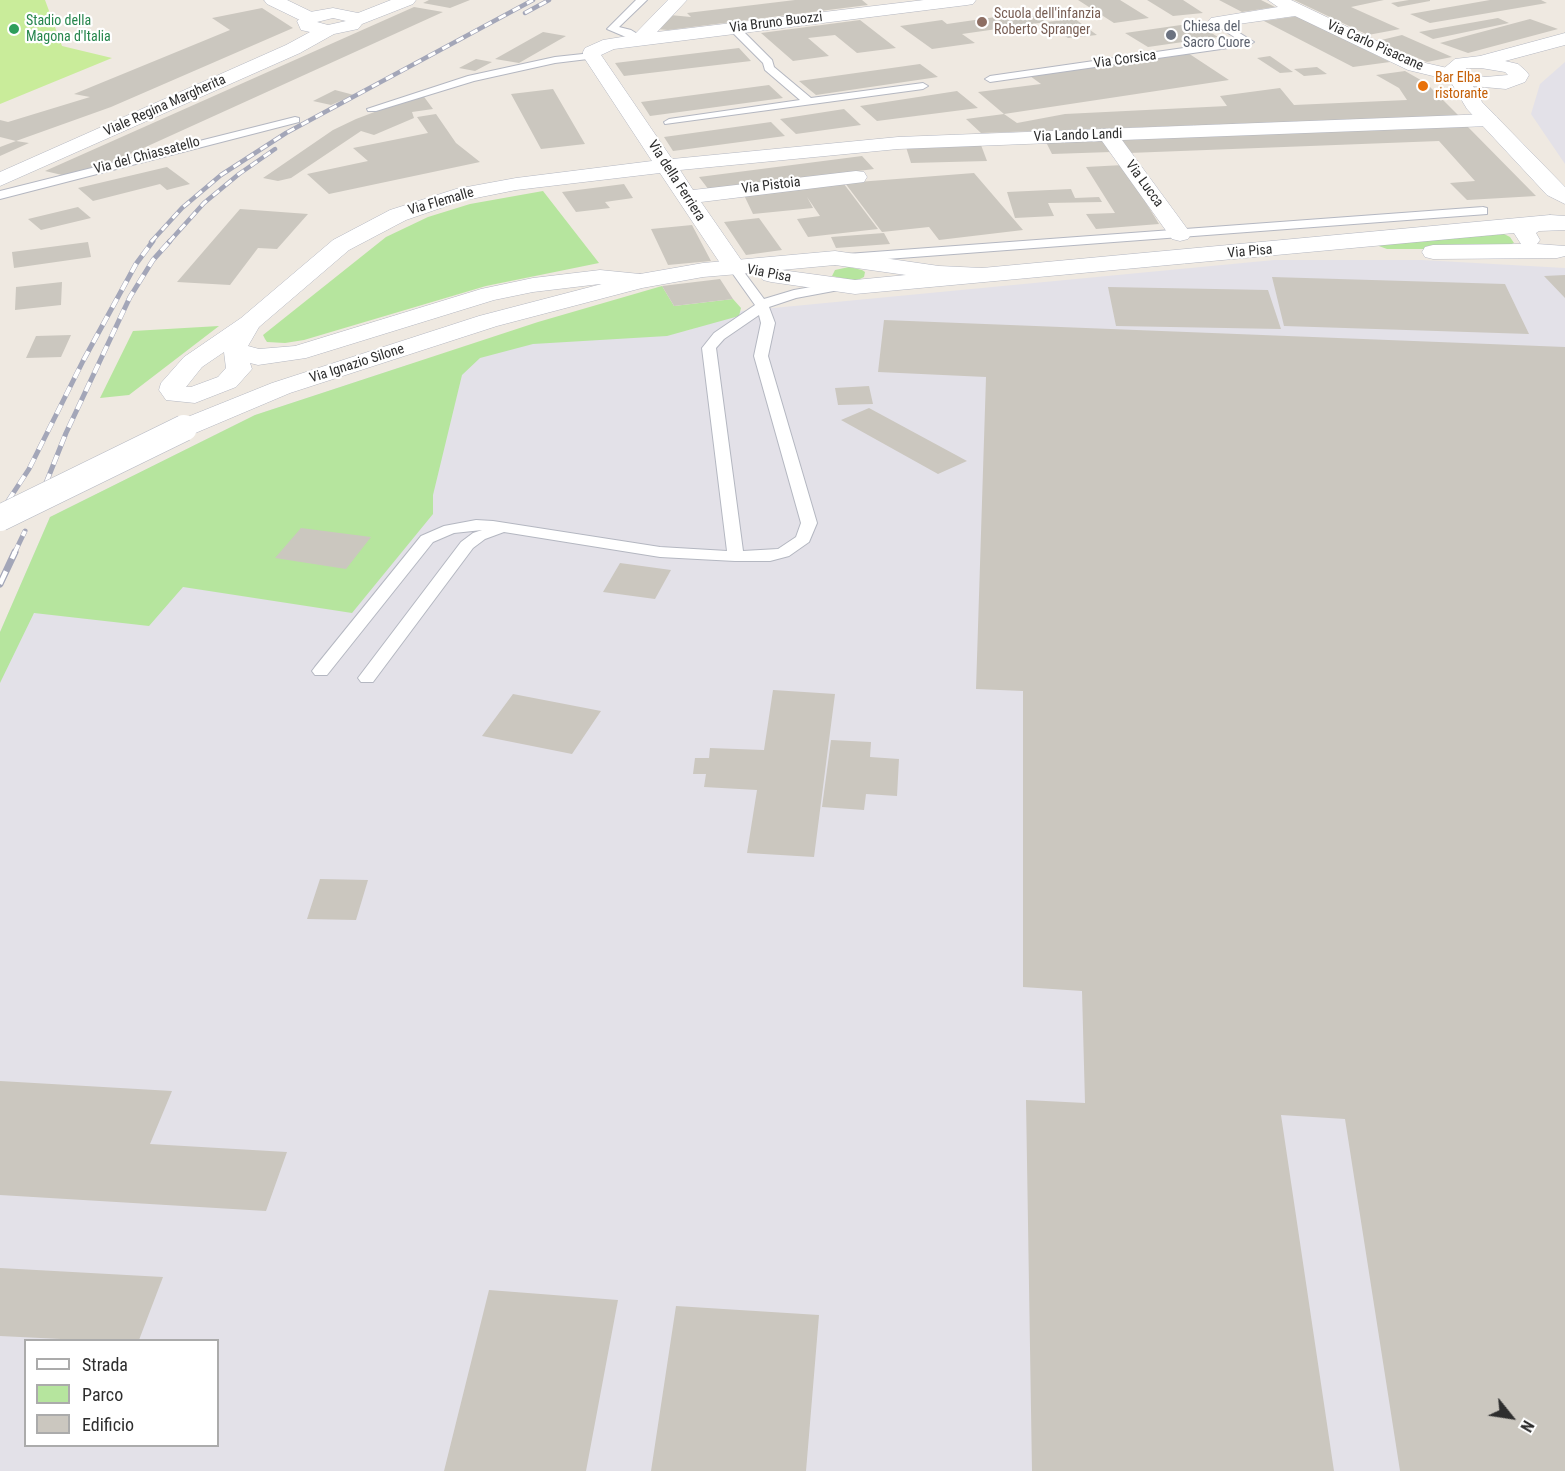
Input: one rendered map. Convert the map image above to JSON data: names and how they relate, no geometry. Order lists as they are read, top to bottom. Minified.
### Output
{"streets":{"street":["Via Bruno Buozzi","Via Carlo Pisacane","Via Corsica","Viale Regina Margherita","Via Lando Landi","Via della Ferriera","Via Lucca","Via Pistoia","Via Flemalle","Via Pisa","Via Ignazio Silone"],"lane":["Via del Chiassatello"]},"crossings":[["Via Bruno Buozzi","Via della Ferriera"],["Via Carlo Pisacane","Via Corsica"],["Via Lando Landi","Via della Ferriera"],["Via Lando Landi","Via Lucca"],["Via Lando Landi","Via Flemalle"],["Via della Ferriera","Via Pistoia"],["Via della Ferriera","Via Flemalle"],["Via della Ferriera","Via Pisa"],["Via della Ferriera","Via Ignazio Silone"],["Via Pisa","Via Ignazio Silone"]],"places":["Scuola dell'infanzia Roberto Spranger","Stadio della Magona d'Italia","Chiesa del Sacro Cuore","Bar Elba ristorante"],"legend":["Strada","Parco","Edificio"],"north":"bottom right"}
